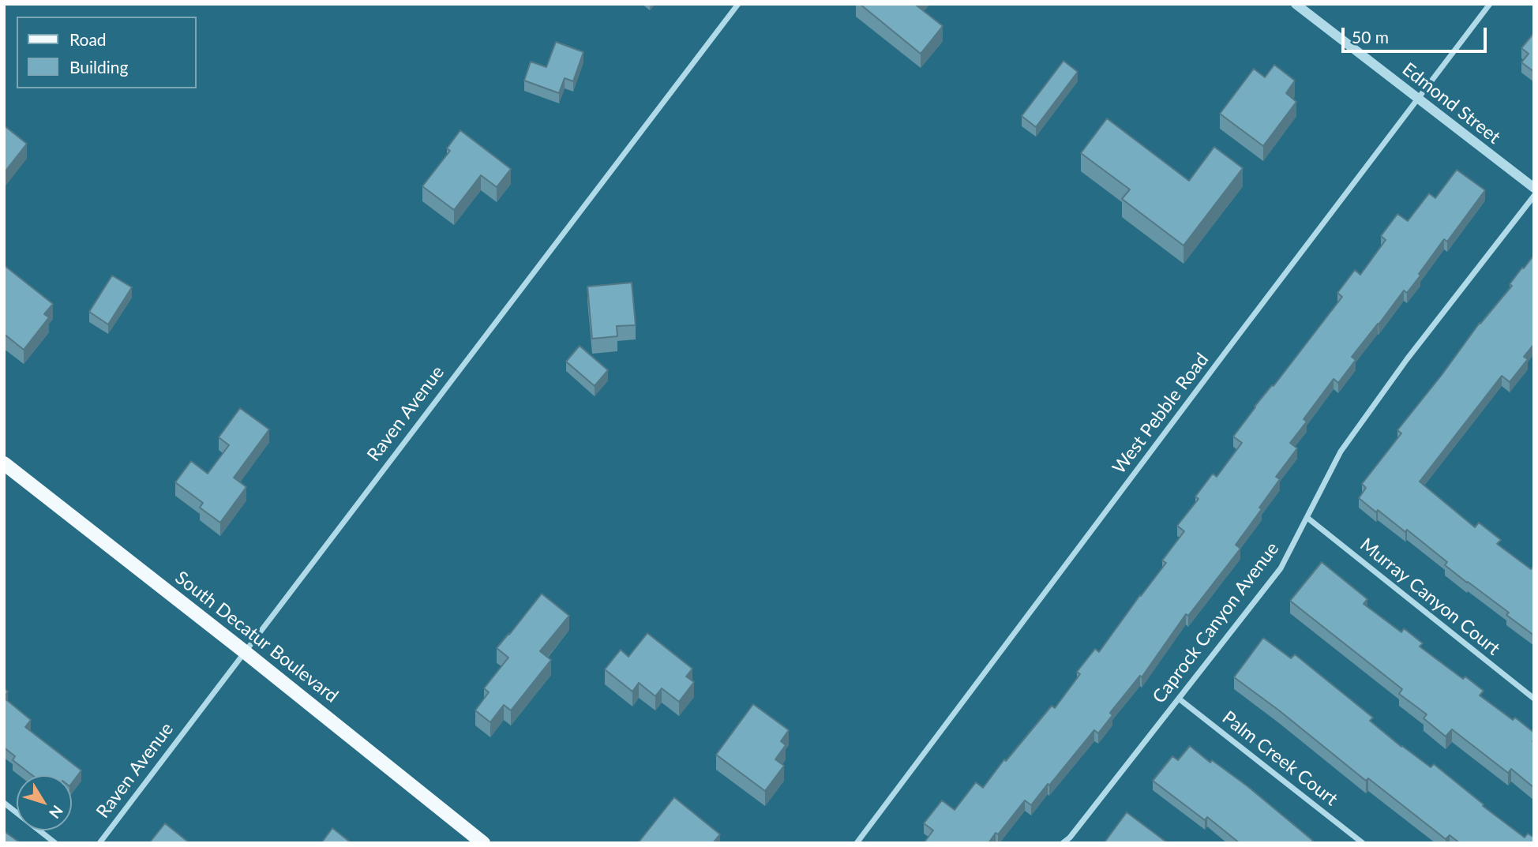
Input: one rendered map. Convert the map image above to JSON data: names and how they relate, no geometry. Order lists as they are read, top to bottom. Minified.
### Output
{"streets":{"main road":["South Decatur Boulevard"],"street":["Edmond Street","Raven Avenue","West Pebble Road","Murray Canyon Court","Caprock Canyon Avenue","Palm Creek Court"]},"crossings":[["Edmond Street","West Pebble Road"],["Raven Avenue","South Decatur Boulevard"],["Murray Canyon Court","Caprock Canyon Avenue"],["Caprock Canyon Avenue","Palm Creek Court"]],"legend":["Road","Building"],"scale_bar":"50 m","north":"bottom right"}
